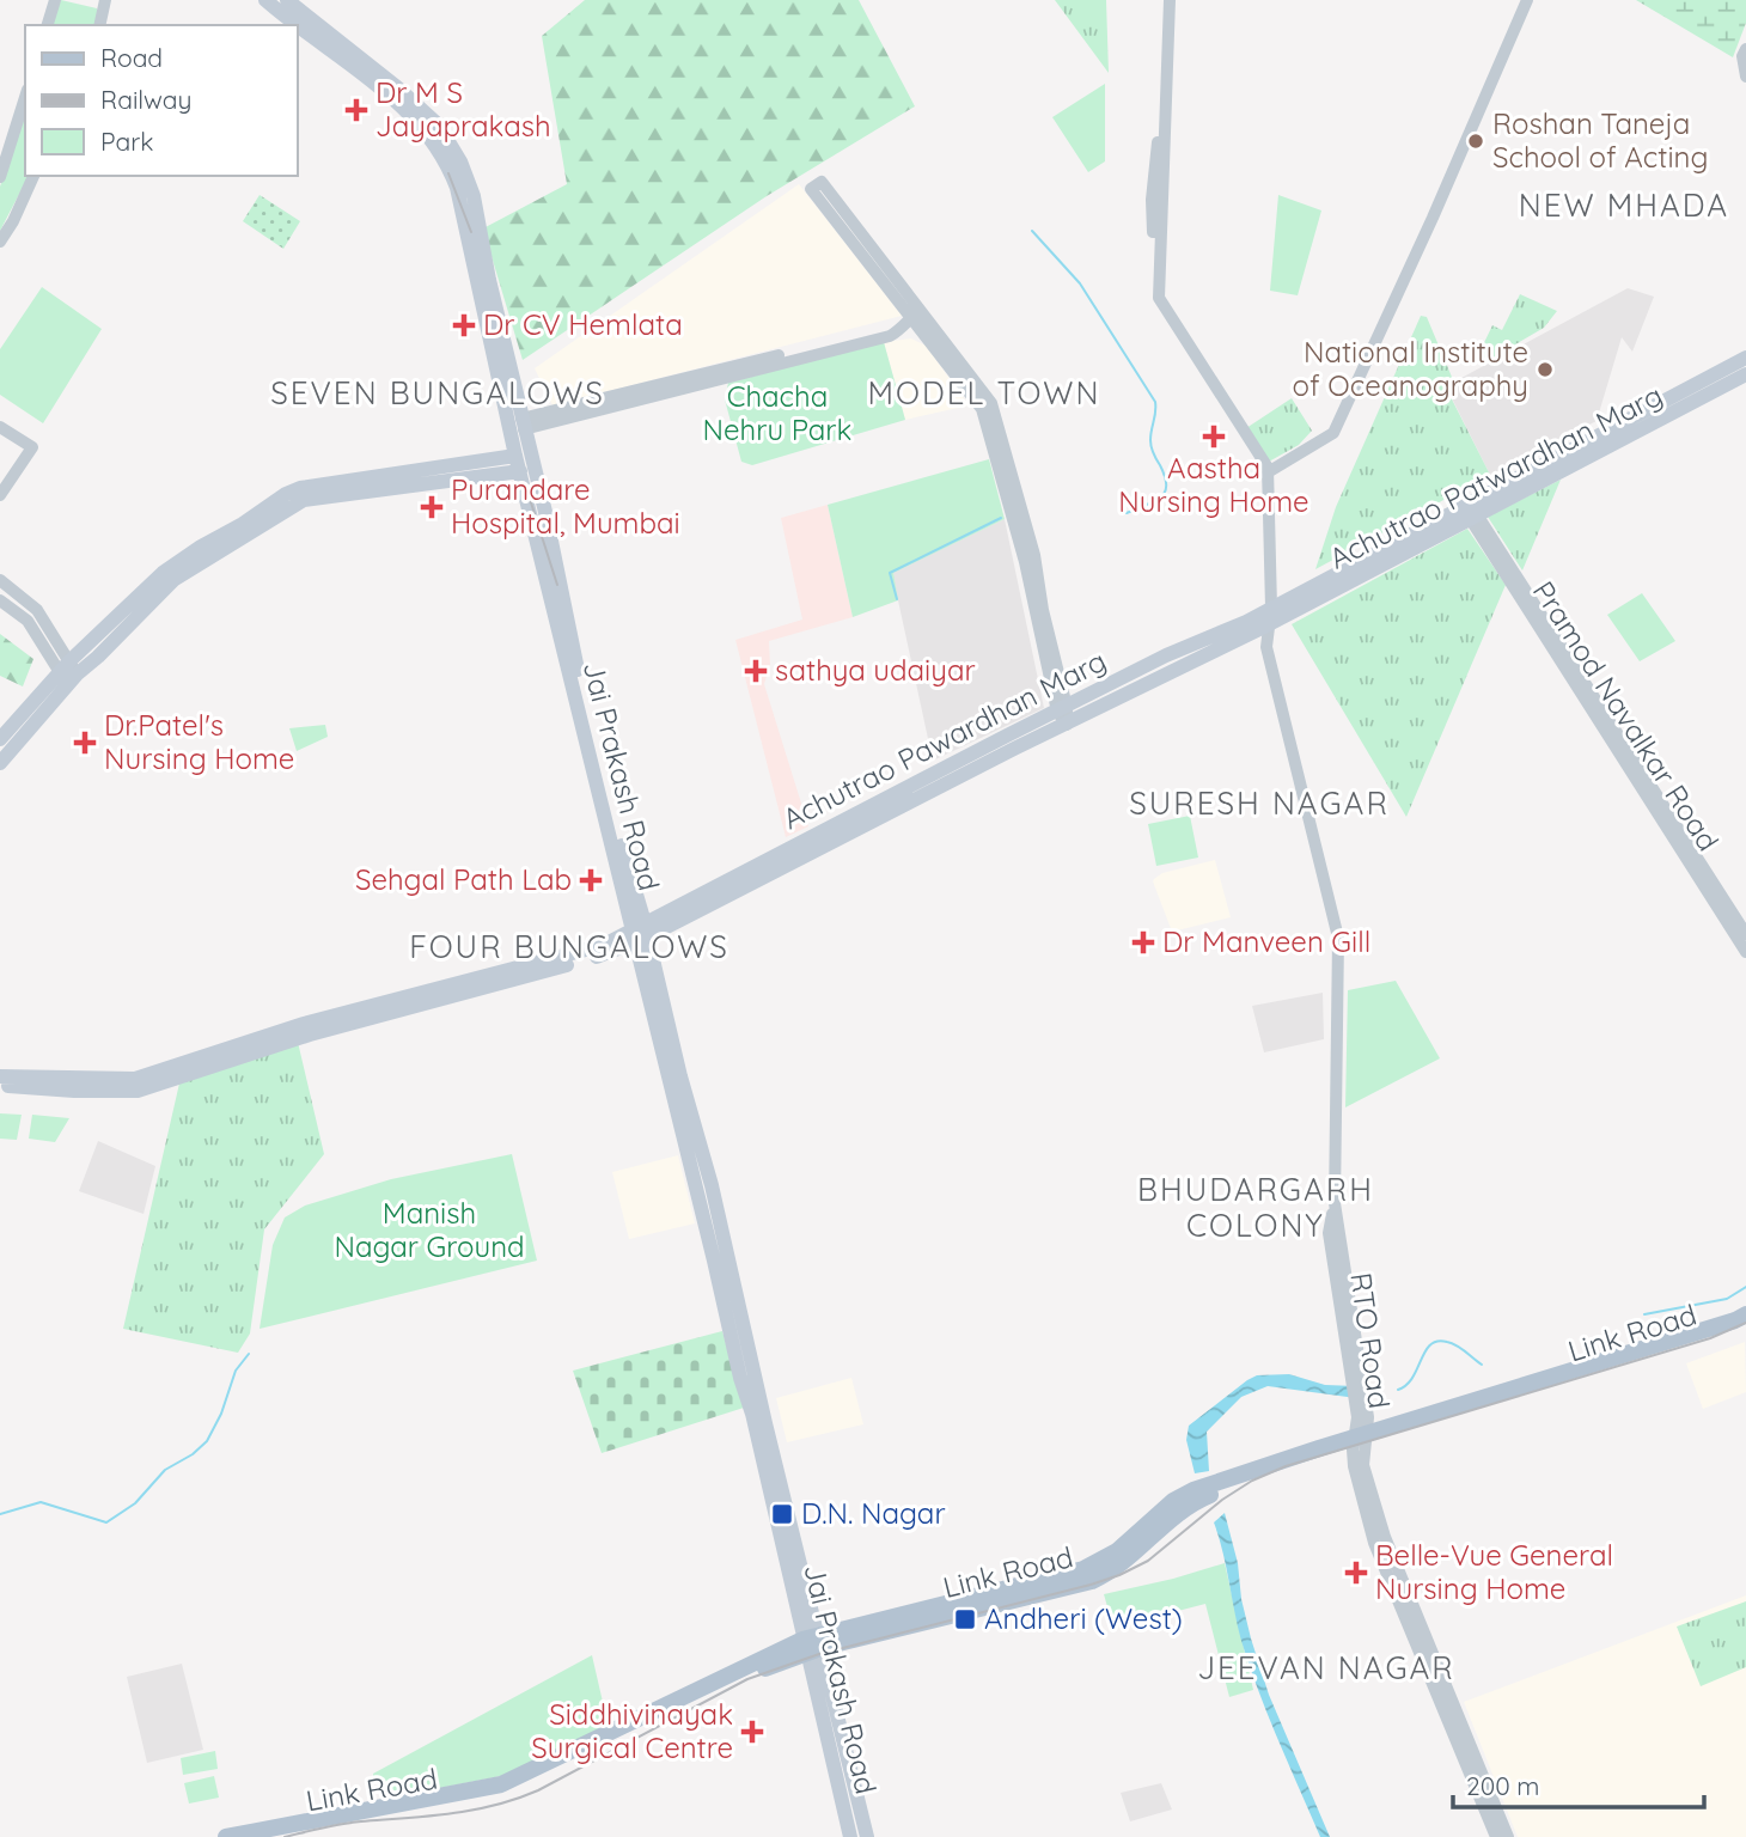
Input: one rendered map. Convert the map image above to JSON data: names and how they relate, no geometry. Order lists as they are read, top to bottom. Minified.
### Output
{"streets":{"main road":["Achutrao Patwardhan Marg","Achutrao Pawardhan Marg","Jai Prakash Road","Link Road"],"street":["Pramod Navalkar Road","RTO Road"]},"crossings":[["Achutrao Patwardhan Marg","Pramod Navalkar Road"],["Achutrao Patwardhan Marg","Achutrao Pawardhan Marg"],["Achutrao Patwardhan Marg","RTO Road"],["Achutrao Pawardhan Marg","Jai Prakash Road"],["Achutrao Pawardhan Marg","RTO Road"],["Jai Prakash Road","Link Road"],["Link Road","RTO Road"]],"districts":["NEW MHADA","SEVEN BUNGALOWS","MODEL TOWN","SURESH NAGAR","FOUR BUNGALOWS","BHUDARGARH COLONY","JEEVAN NAGAR"],"parks":["Chacha Nehru Park","Manish Nagar Ground"],"places":{"health":["Dr M S Jayaprakash","Dr CV Hemlata","Aastha Nursing Home","Purandare Hospital, Mumbai","sathya udaiyar","Dr.Patel's Nursing Home","Sehgal Path Lab","Dr Manveen Gill","Belle-Vue General Nursing Home","Siddhivinayak Surgical Centre"],"other":["Roshan Taneja School of Acting","National Institute of Oceanography"],"transit":["D.N. Nagar","Andheri (West)"]},"legend":["Road","Railway","Park"],"scale_bar":"200 m"}
